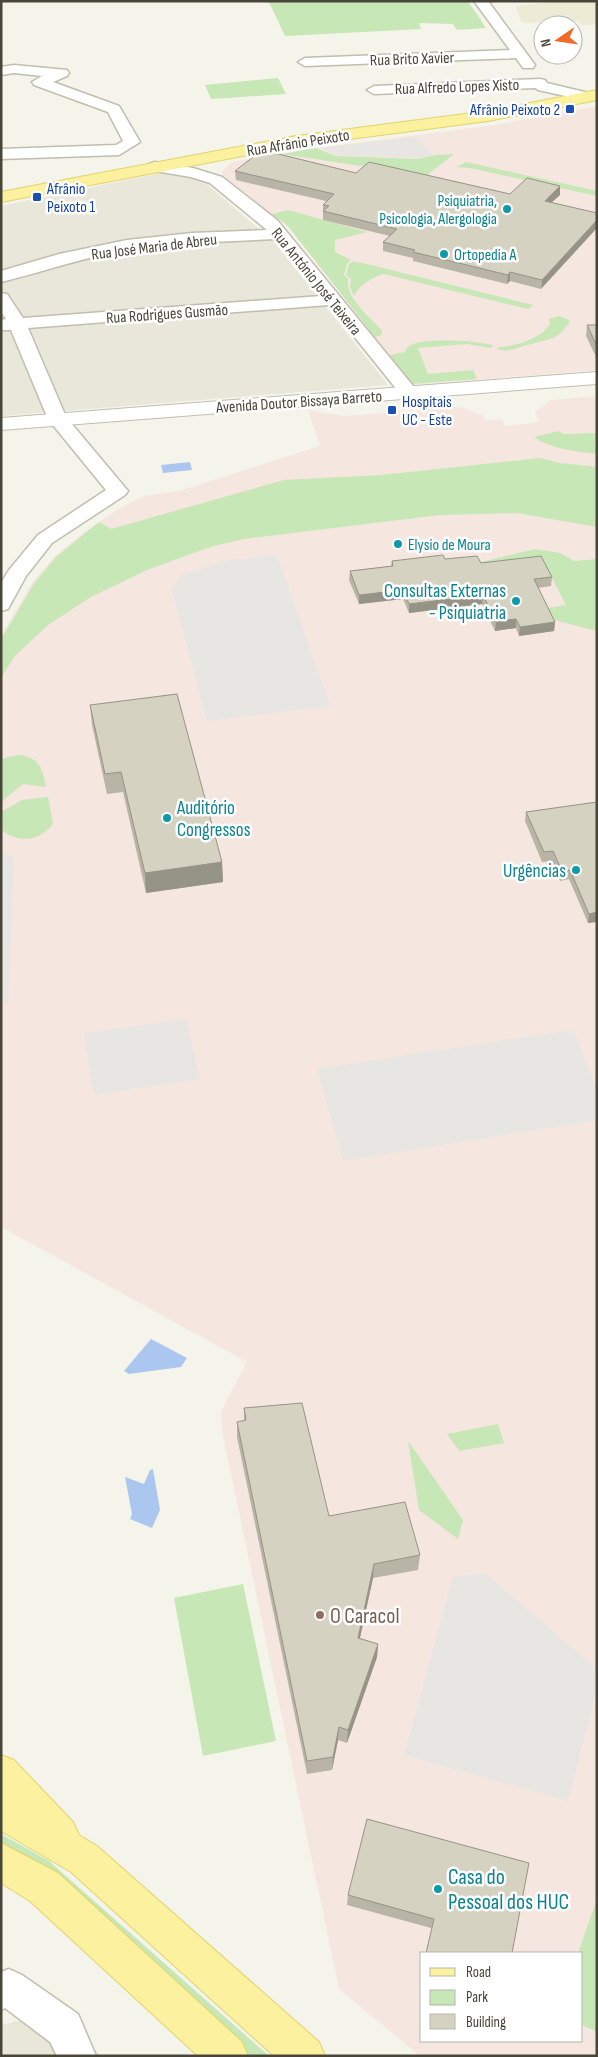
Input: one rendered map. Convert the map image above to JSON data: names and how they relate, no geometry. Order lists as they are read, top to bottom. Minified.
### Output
{"streets":{"main road":["Rua Afrânio Peixoto"],"street":["Rua Brito Xavier","Rua Alfredo Lopes Xisto","Rua José Maria de Abreu","Rua António José Teixeira","Rua Rodrigues Gusmão","Avenida Doutor Bissaya Barreto"]},"crossings":[["Rua Alfredo Lopes Xisto","Rua Afrânio Peixoto"],["Rua Afrânio Peixoto","Rua António José Teixeira"],["Rua José Maria de Abreu","Rua António José Teixeira"],["Rua António José Teixeira","Rua Rodrigues Gusmão"],["Rua António José Teixeira","Avenida Doutor Bissaya Barreto"]],"places":{"transit":["Afrânio Peixoto 2","Afrânio Peixoto 1","Hospitais UC - Este"],"other":["Psiquiatria, Psicologia, Alergologia","Ortopedia A","Elysio de Moura","Consultas Externas - Psiquiatria","Auditório Congressos","Urgências","O Caracol","Casa do Pessoal dos HUC"]},"legend":["Road","Park","Building"],"north":"left"}
